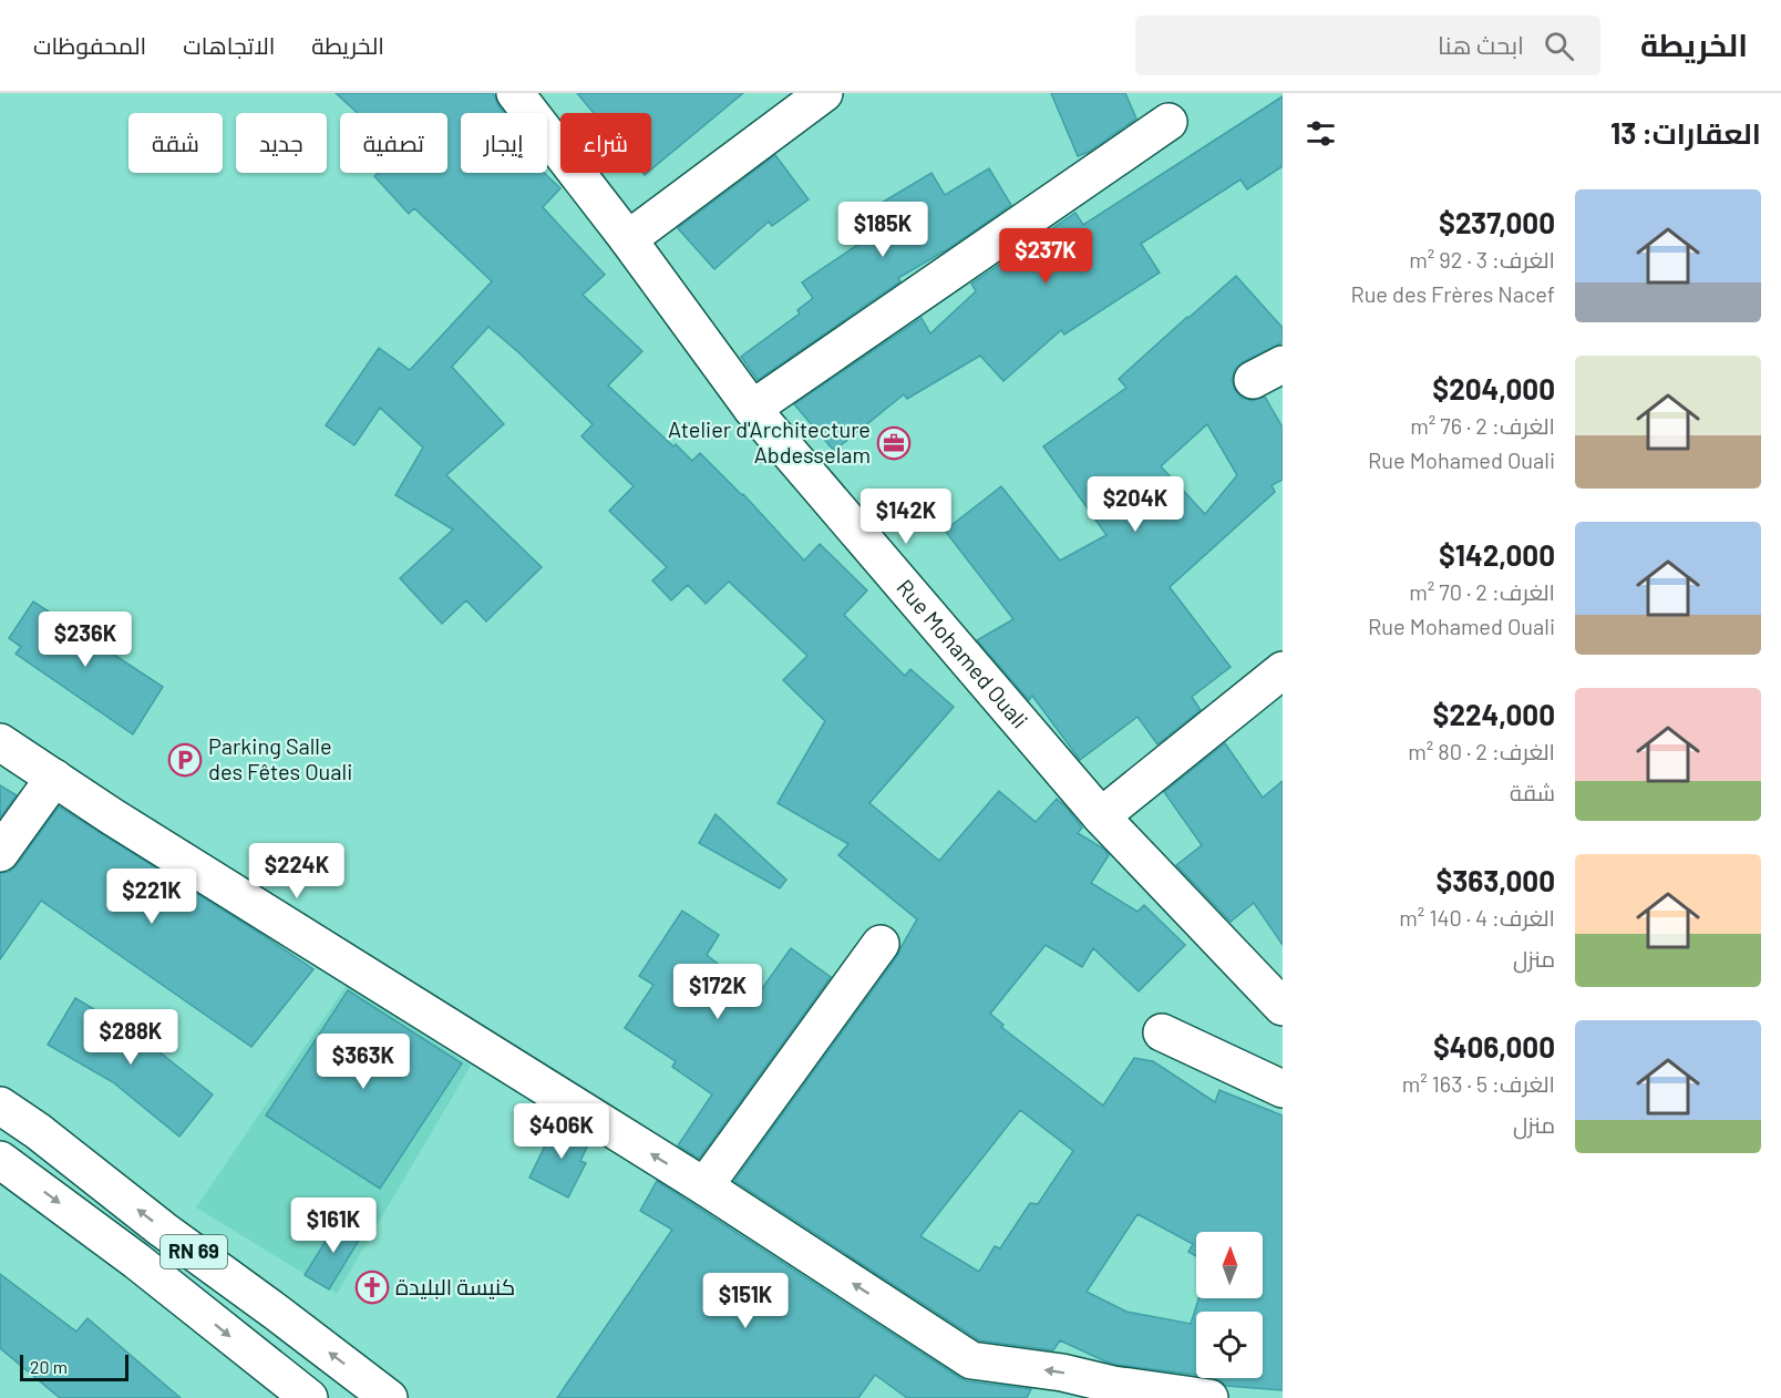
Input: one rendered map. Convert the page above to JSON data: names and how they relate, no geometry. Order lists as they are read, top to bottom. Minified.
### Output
{"streets":{"street":["Rue Mohamed Ouali","RN 69"]},"places":{"office":["Atelier d'Architecture Abdesselam"],"parking":["Parking Salle des Fêtes Ouali"],"church":["كنيسة البليدة"]},"scale_bar":"20 m","north":"top","page":{"header":"الخريطة","search":"ابحث هنا","nav":["الخريطة","الاتجاهات","المحفوظات"],"heading":"العقارات: 13","chip":["شراء","إيجار","تصفية","جديد","شقة"],"list":[{"name":"$237,000","note":"الغرف: 3 · 92 m² · Rue des Frères Nacef"},{"name":"$204,000","note":"الغرف: 2 · 76 m² · Rue Mohamed Ouali"},{"name":"$142,000","note":"الغرف: 2 · 70 m² · Rue Mohamed Ouali"},{"name":"$224,000","note":"الغرف: 2 · 80 m² · شقة"},{"name":"$363,000","note":"الغرف: 4 · 140 m² · منزل"},{"name":"$406,000","note":"الغرف: 5 · 163 m² · منزل"}],"price":["$185K","$237K","$204K","$142K","$236K","$224K","$221K","$172K","$288K","$363K","$406K","$161K","$151K"],"scale":"20 m"}}
